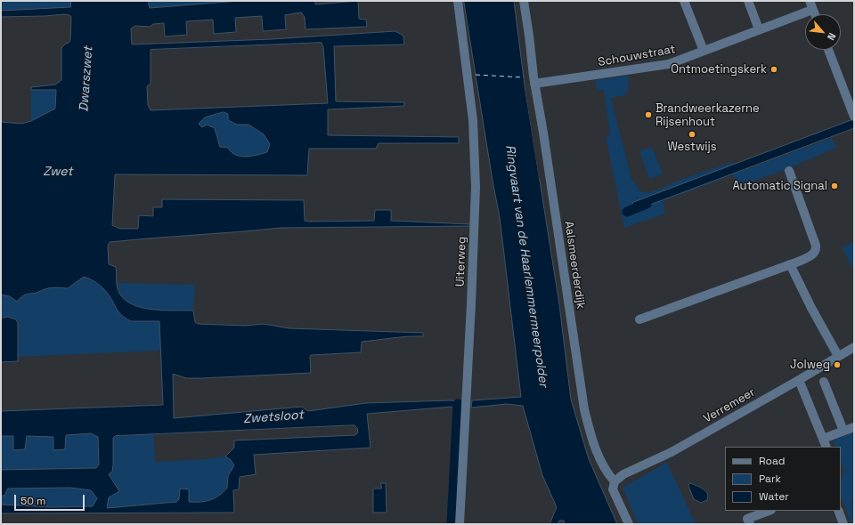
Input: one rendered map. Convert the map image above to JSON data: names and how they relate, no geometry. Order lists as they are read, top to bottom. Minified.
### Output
{"streets":{"street":["Schouwstraat","Uiterweg","Aalsmeerderdijk","Verremeer"]},"crossings":[["Schouwstraat","Aalsmeerderdijk"],["Aalsmeerderdijk","Verremeer"]],"water":["Dwarszwet","Zwet","Ringvaart van de Haarlemmermeerpolder","Zwetsloot"],"places":["Ontmoetingskerk","Brandweerkazerne Rijsenhout","Westwijs","Automatic Signal","Jolweg"],"legend":["Road","Park","Water"],"scale_bar":"50 m","north":"bottom right"}
